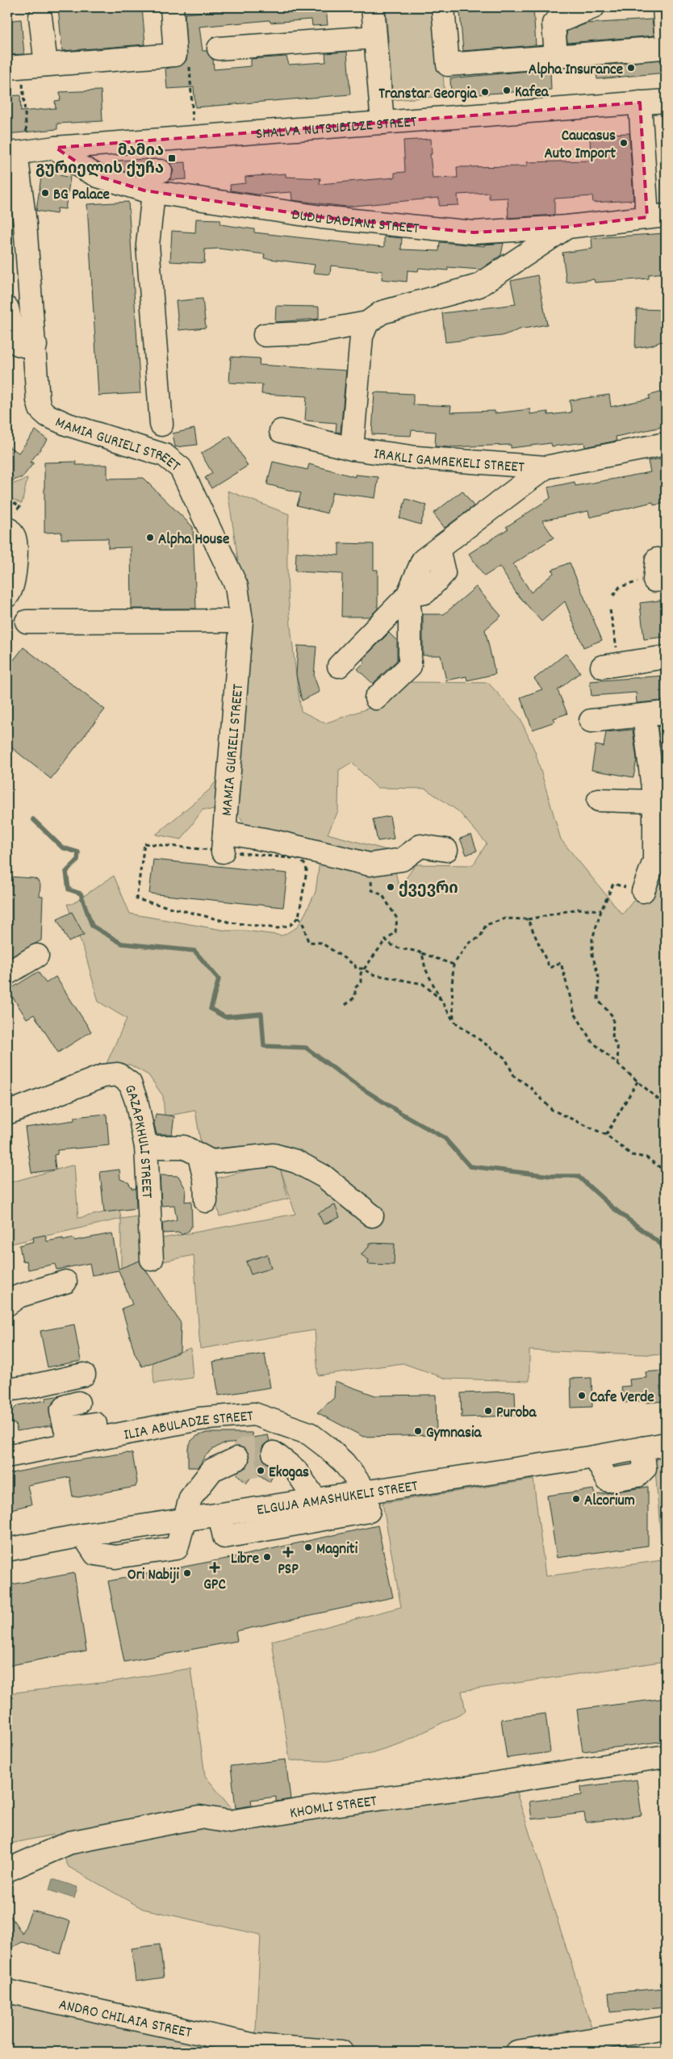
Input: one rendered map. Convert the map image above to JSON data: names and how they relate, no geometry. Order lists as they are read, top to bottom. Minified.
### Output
{"streets":{"street":["SHALVA NUTSUBIDZE STREET","DUDU DADIANI STREET","MAMIA GURIELI STREET","IRAKLI GAMREKELI STREET","GAZAPKHULI STREET","ILIA ABULADZE STREET","ELGUJA AMASHUKELI STREET","KHOMLI STREET","ANDRO CHILAIA STREET"]},"crossings":[["SHALVA NUTSUBIDZE STREET","DUDU DADIANI STREET"],["SHALVA NUTSUBIDZE STREET","MAMIA GURIELI STREET"],["ILIA ABULADZE STREET","ELGUJA AMASHUKELI STREET"]],"places":{"other":["Alpha Insurance","Kafea","Transtar Georgia","Caucasus Auto Import","BG Palace","Alpha House","ქვევრი","Cafe Verde","Puroba","Gymnasia","Ekogas","Alcorium","Magniti","Libre","Ori Nabiji"],"transit":["მამია გურიელის ქუჩა"],"health":["PSP","GPC"]}}
